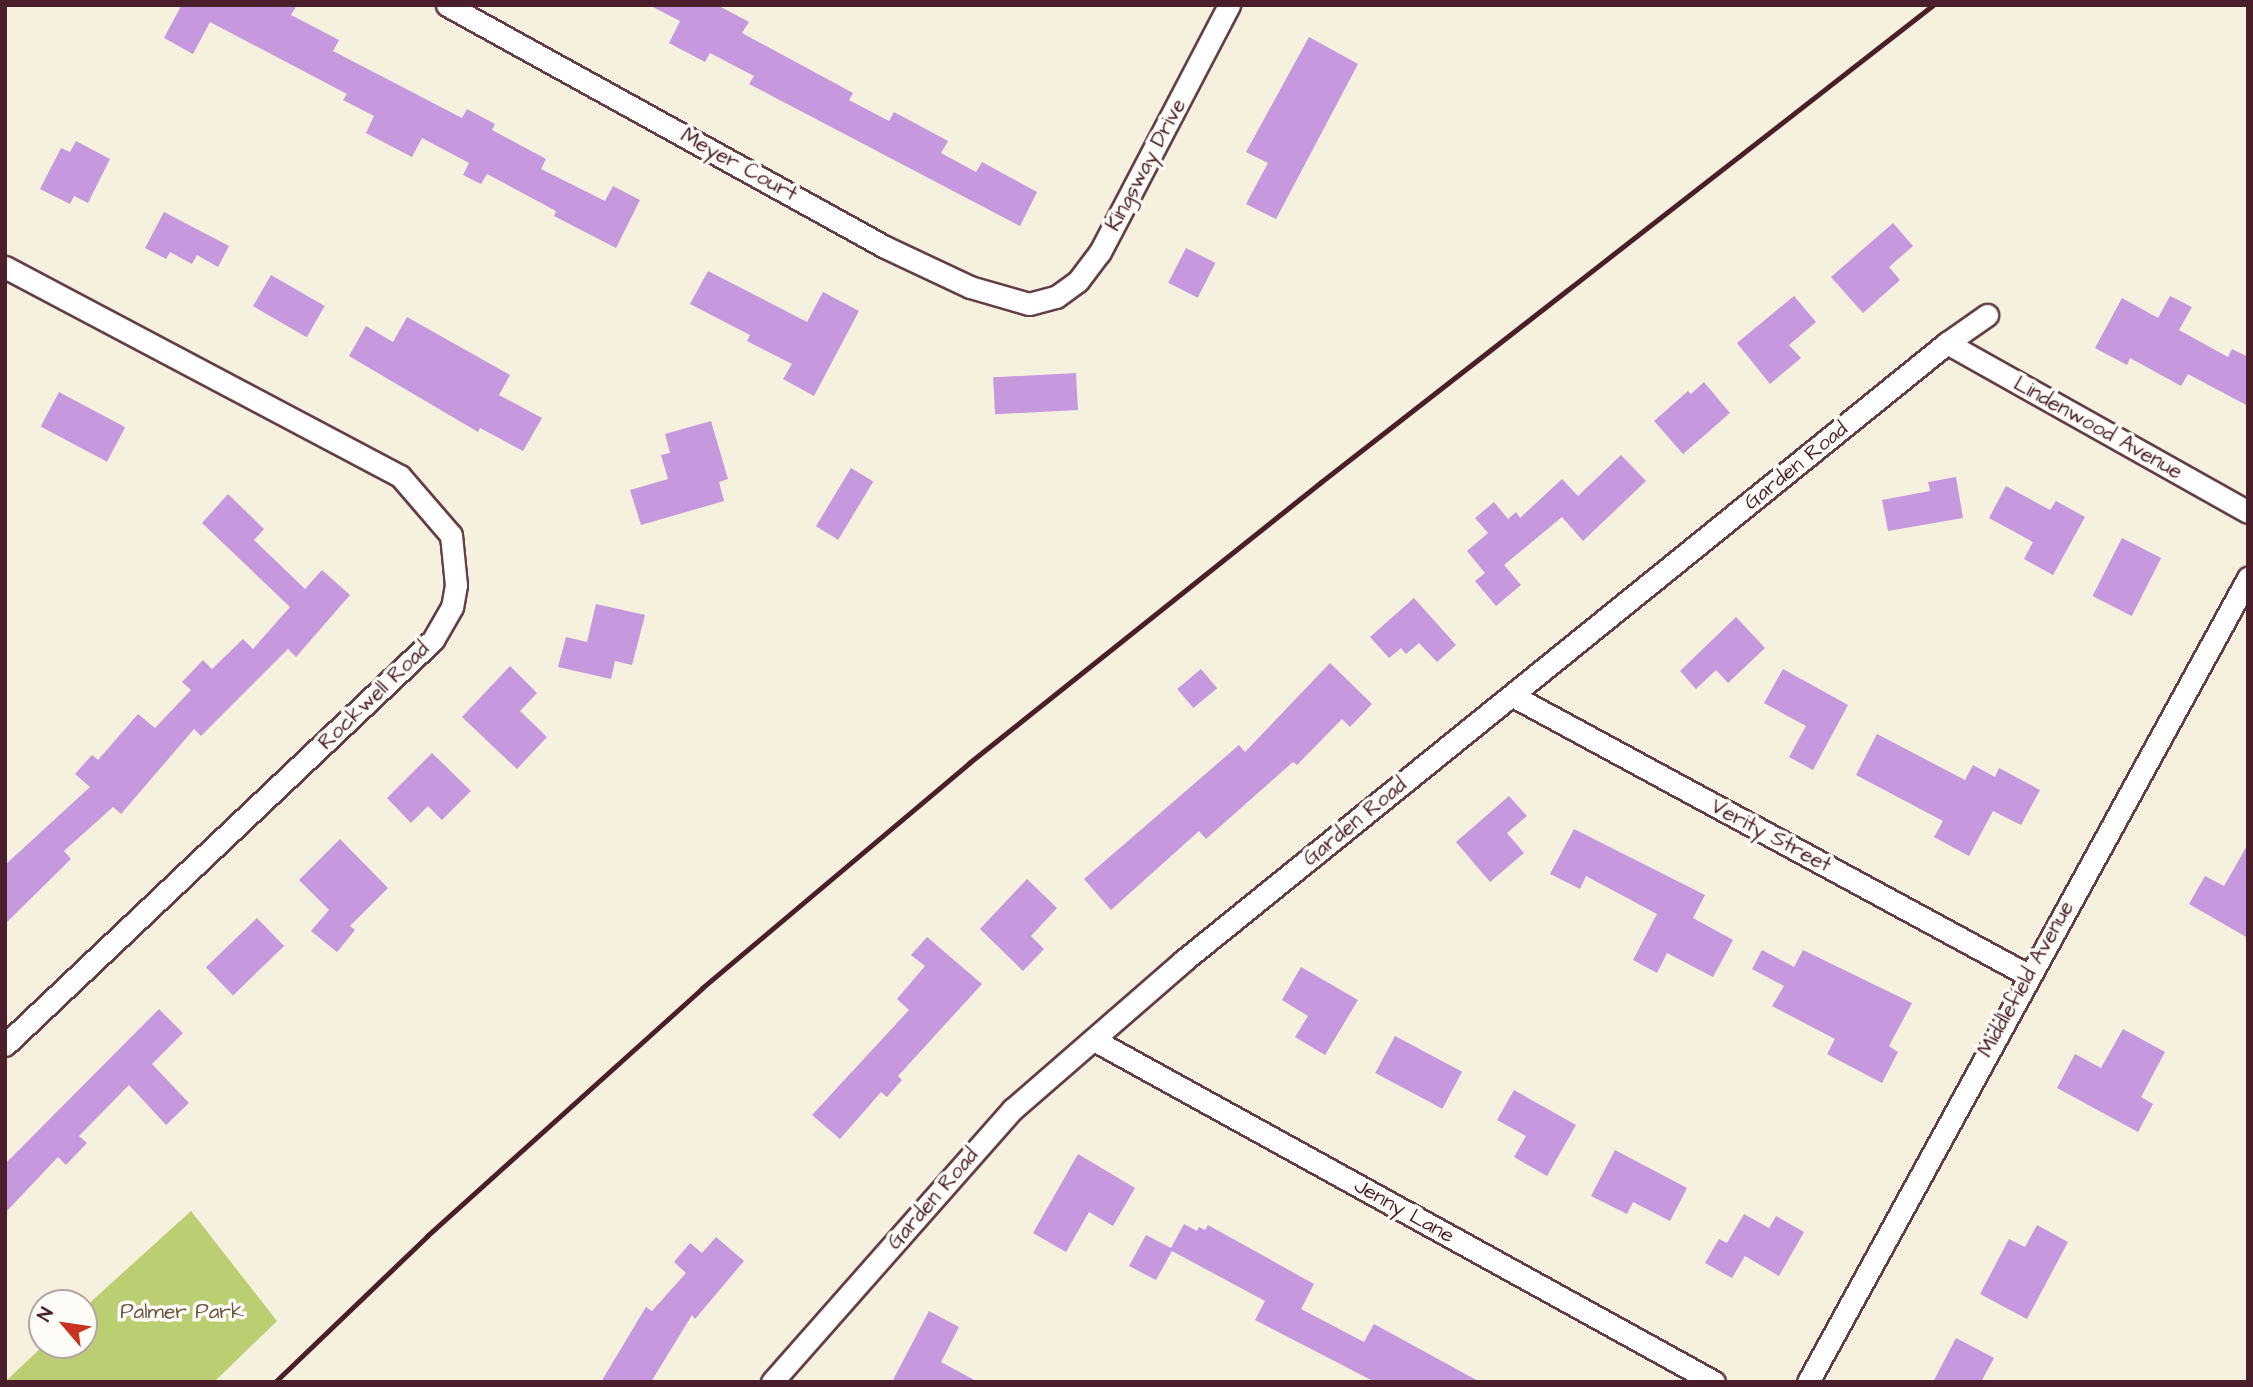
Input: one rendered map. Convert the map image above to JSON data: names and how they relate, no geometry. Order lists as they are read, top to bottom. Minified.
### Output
{"streets":{"street":["Meyer Court","Kingsway Drive","Lindenwood Avenue","Garden Road","Rockwell Road","Verity Street","Middlefield Avenue","Jenny Lane"]},"crossings":[["Meyer Court","Kingsway Drive"],["Lindenwood Avenue","Garden Road"],["Garden Road","Verity Street"],["Garden Road","Jenny Lane"],["Verity Street","Middlefield Avenue"]],"parks":["Palmer Park"],"north":"top left"}
